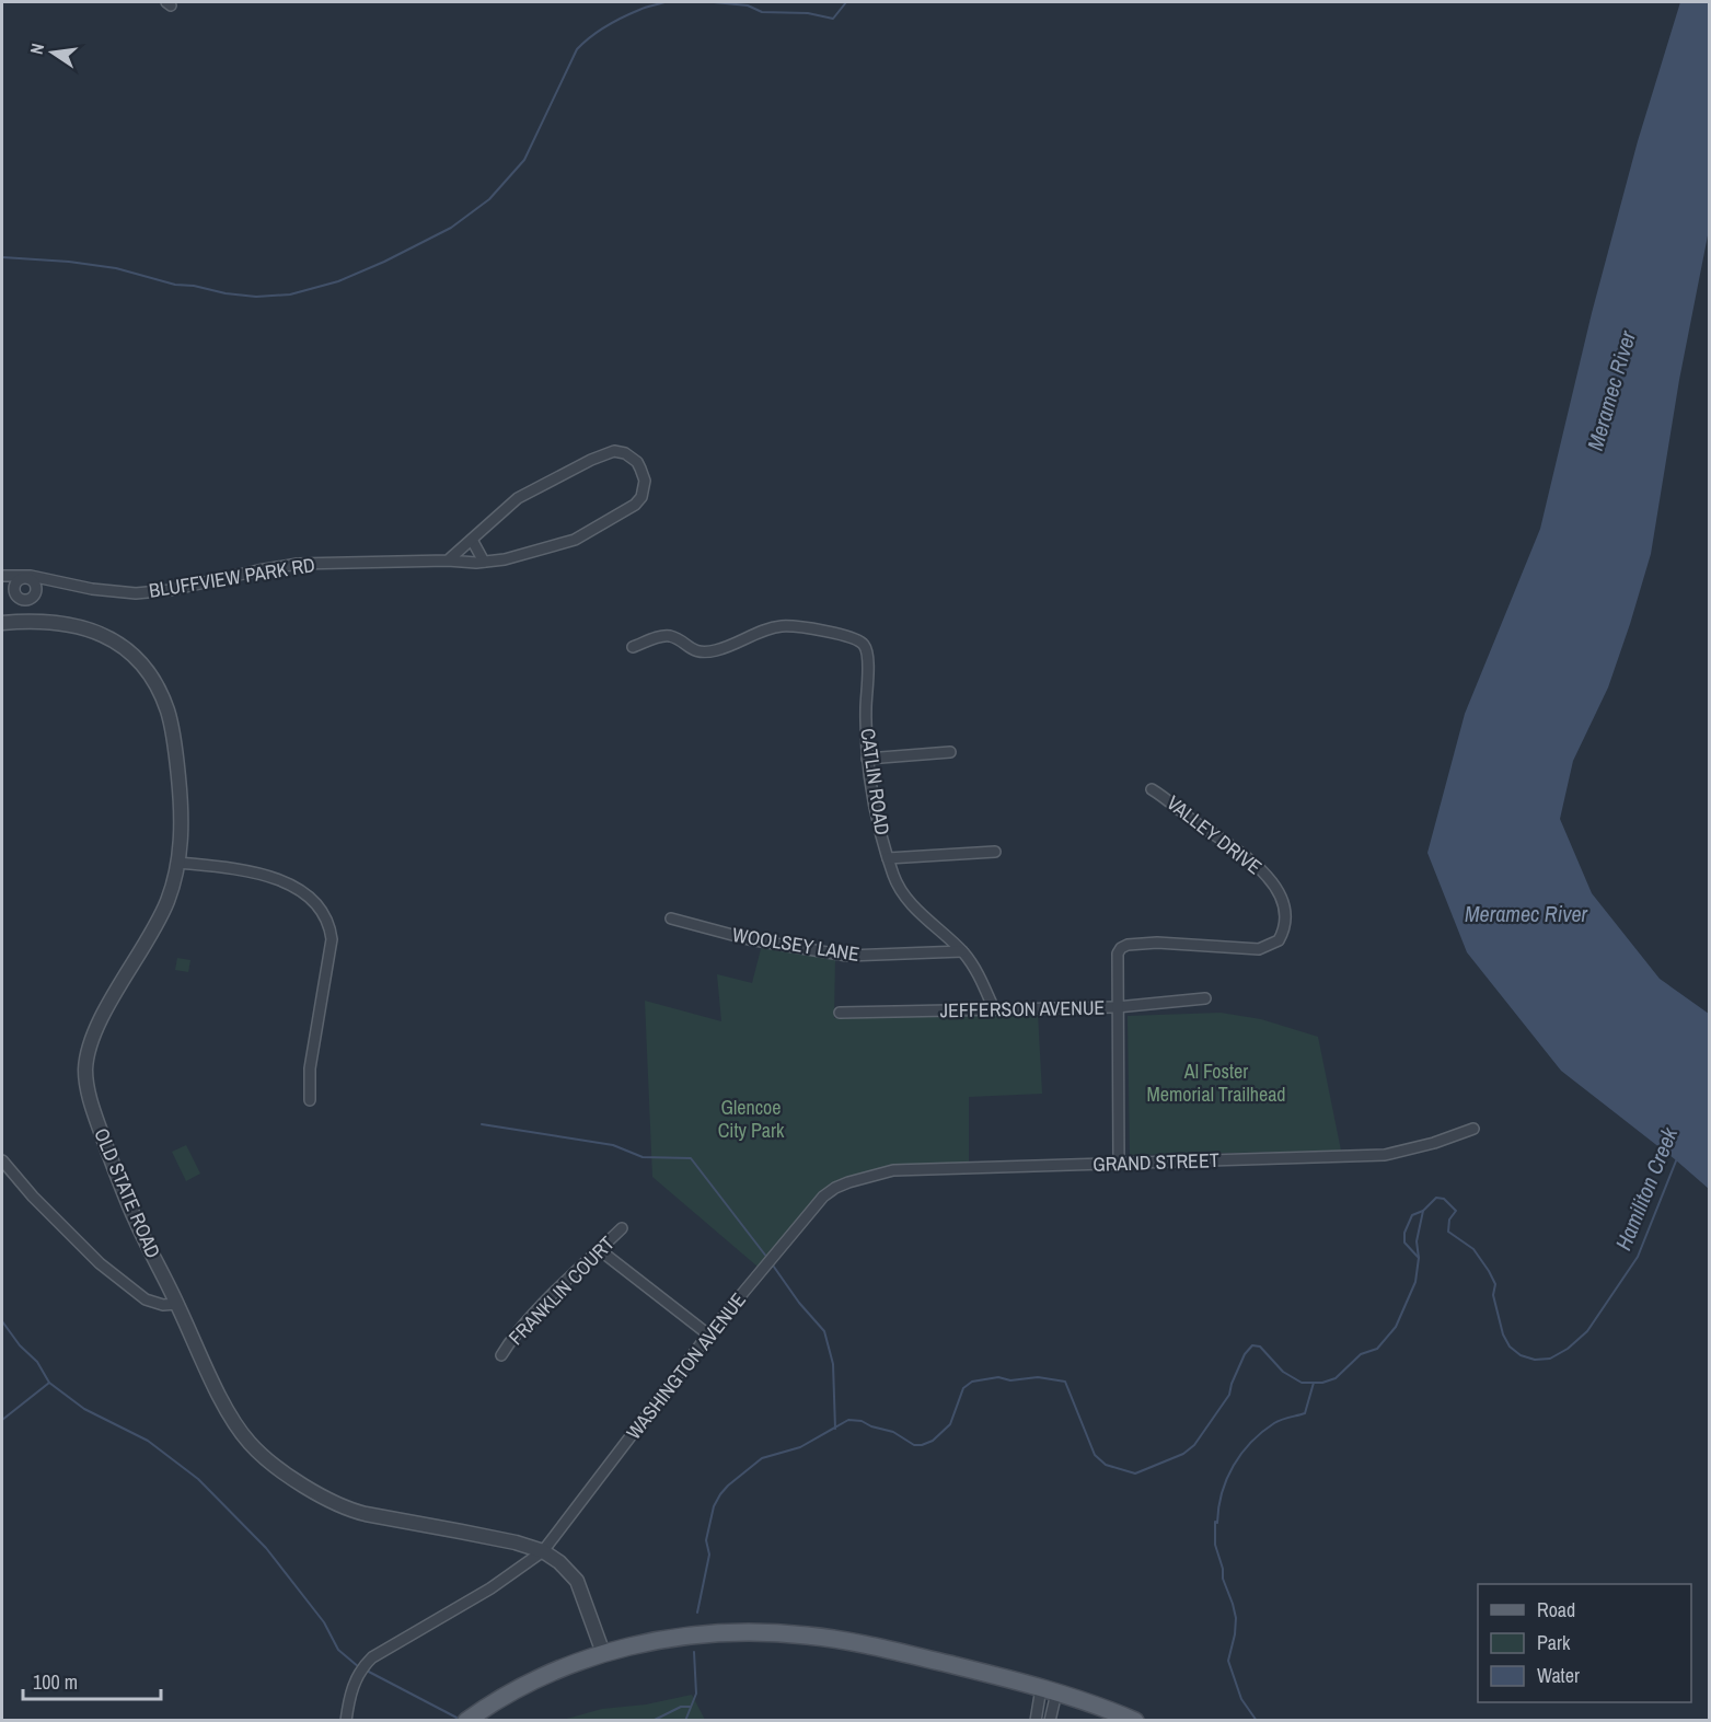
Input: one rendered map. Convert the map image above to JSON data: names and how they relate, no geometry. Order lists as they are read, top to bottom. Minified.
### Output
{"streets":{"street":["BLUFFVIEW PARK RD","CATLIN ROAD","VALLEY DRIVE","WOOLSEY LANE","JEFFERSON AVENUE","GRAND STREET","OLD STATE ROAD","FRANKLIN COURT","WASHINGTON AVENUE"]},"crossings":[["CATLIN ROAD","WOOLSEY LANE"],["CATLIN ROAD","JEFFERSON AVENUE"],["VALLEY DRIVE","JEFFERSON AVENUE"],["GRAND STREET","WASHINGTON AVENUE"],["OLD STATE ROAD","WASHINGTON AVENUE"]],"water":["Meramec River","Hamiliton Creek"],"parks":["Al Foster Memorial Trailhead","Glencoe City Park"],"legend":["Road","Park","Water"],"scale_bar":"100 m","north":"left"}
